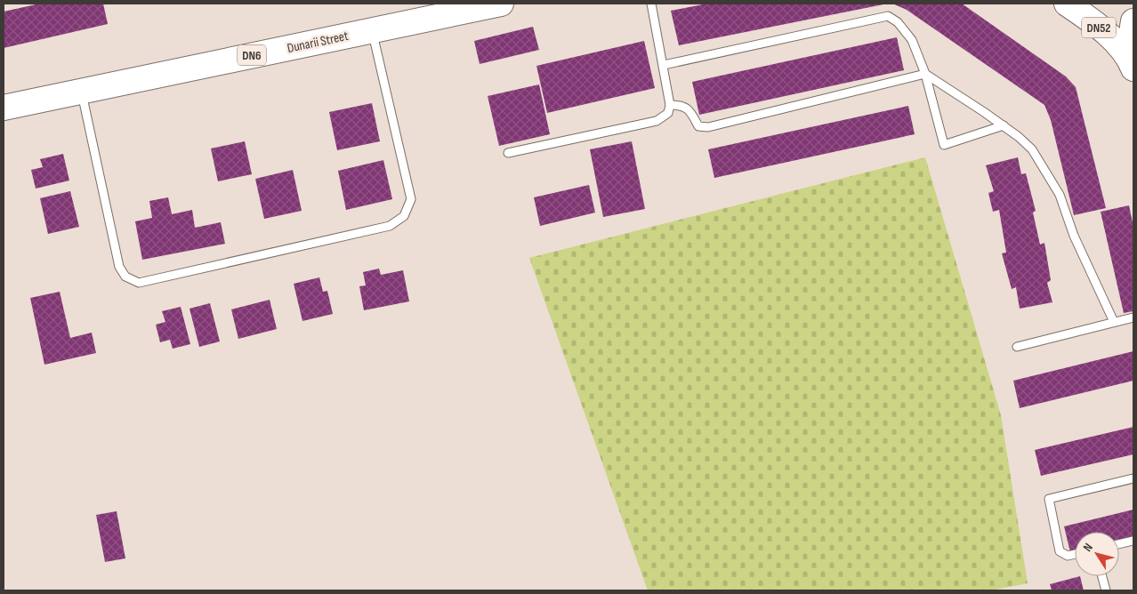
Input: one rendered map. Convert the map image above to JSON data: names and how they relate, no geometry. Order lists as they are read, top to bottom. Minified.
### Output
{"streets":{"main road":["DN52","Dunarii Street","DN6"]},"north":"top left"}
